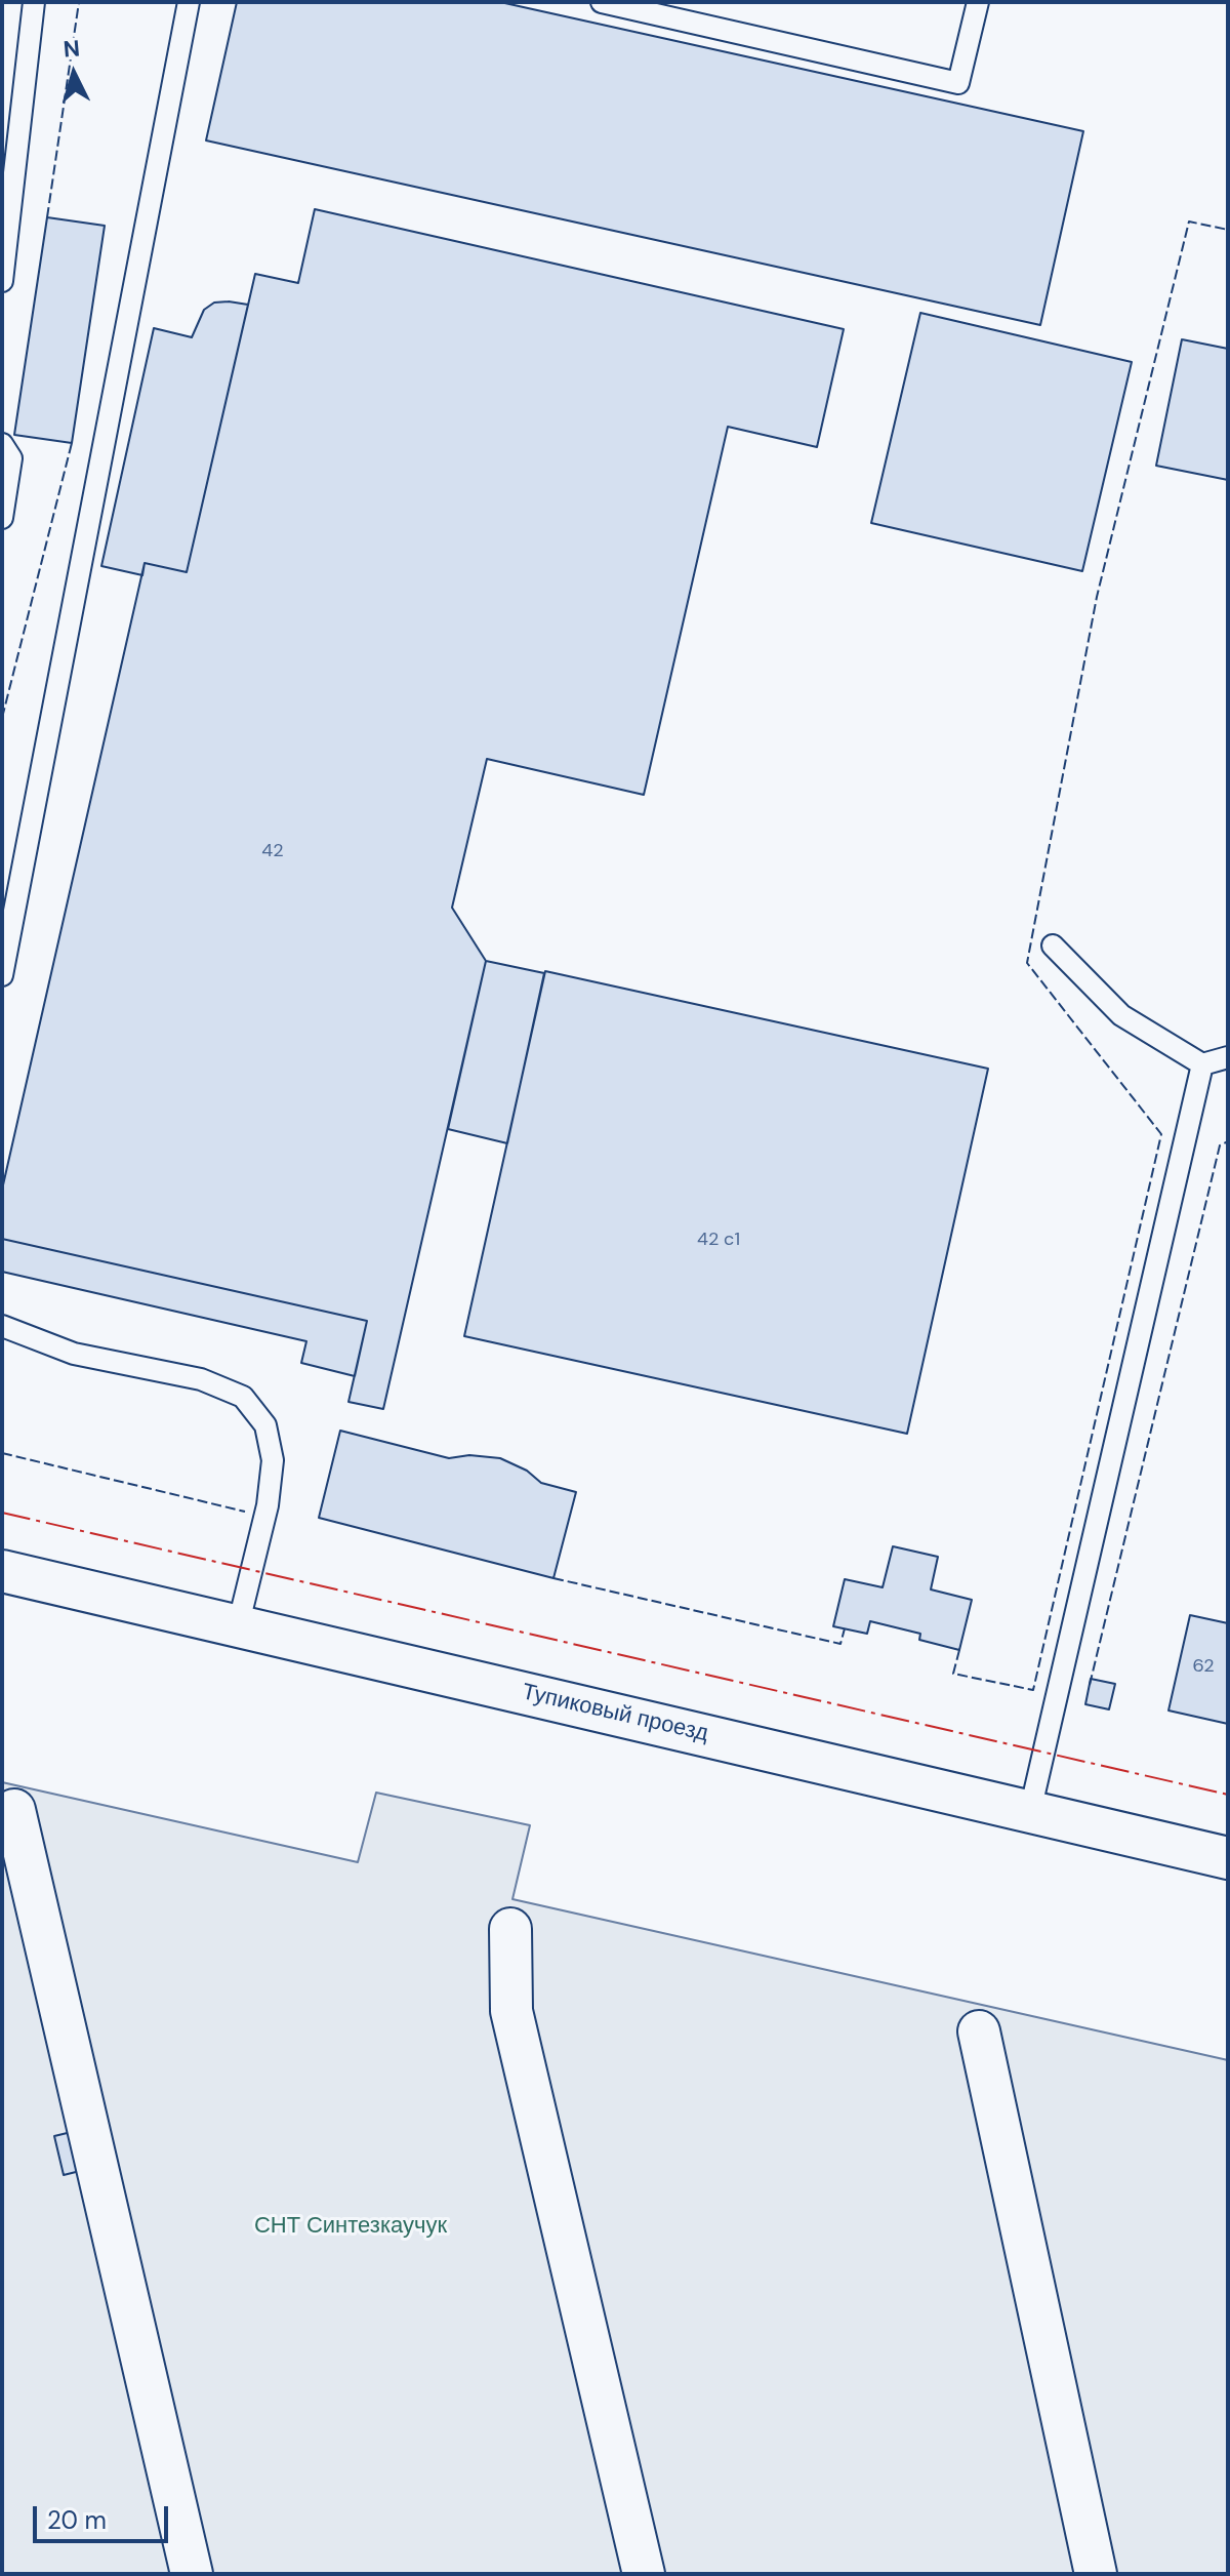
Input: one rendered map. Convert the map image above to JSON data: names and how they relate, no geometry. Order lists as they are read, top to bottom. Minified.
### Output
{"streets":{"street":["Тупиковый проезд"]},"parks":["СНТ Синтезкаучук"],"house_numbers":["42","42 c1","62"],"scale_bar":"20 m","north":"top"}
